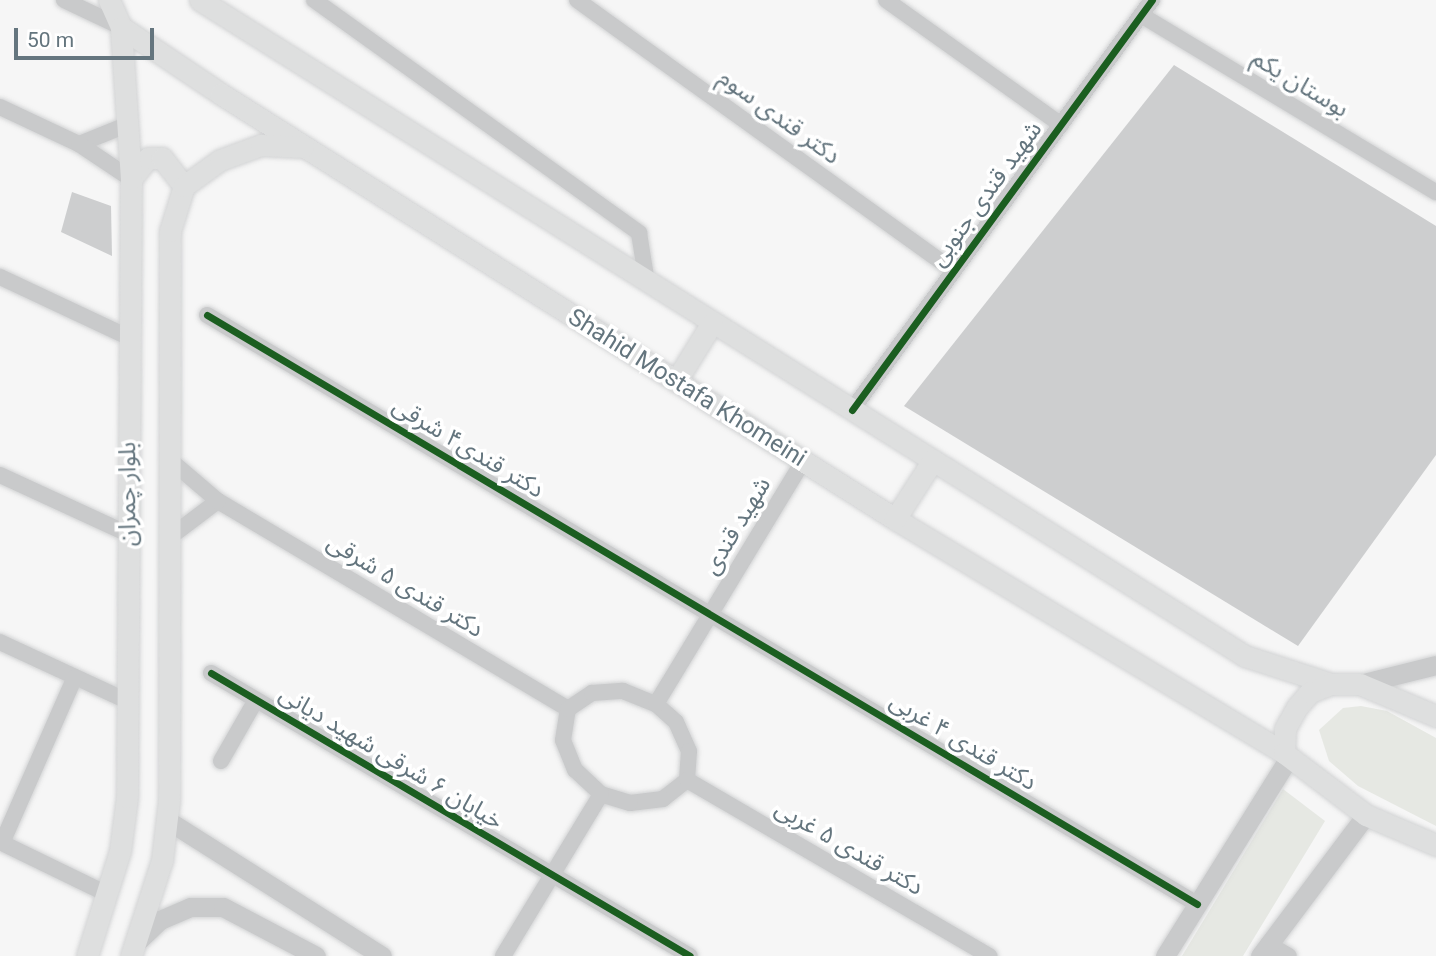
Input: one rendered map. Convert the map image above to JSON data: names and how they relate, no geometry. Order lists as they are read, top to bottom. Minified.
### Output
{"streets":{"main road":["Shahid Mostafa Khomeini","بلوار چمران"],"street":["بوستان یکم","دکتر قندی سوم","شهید قندی جنوبی","دکتر قندی۴ شرقی","شهید قندی","دکتر قندی ۵ شرقی","دکتر قندی ۴ غربی","خیابان ۶ شرقی شهید دیانی","دکتر قندی ۵ غربی"]},"crossings":[["بوستان یکم","شهید قندی جنوبی"],["دکتر قندی سوم","شهید قندی جنوبی"],["Shahid Mostafa Khomeini","بلوار چمران"],["Shahid Mostafa Khomeini","شهید قندی"],["دکتر قندی۴ شرقی","شهید قندی"],["دکتر قندی۴ شرقی","دکتر قندی ۴ غربی"],["بلوار چمران","دکتر قندی ۵ شرقی"],["شهید قندی","دکتر قندی ۵ شرقی"],["شهید قندی","دکتر قندی ۴ غربی"],["شهید قندی","دکتر قندی ۵ غربی"],["دکتر قندی ۵ شرقی","دکتر قندی ۵ غربی"]],"scale_bar":"50 m"}
